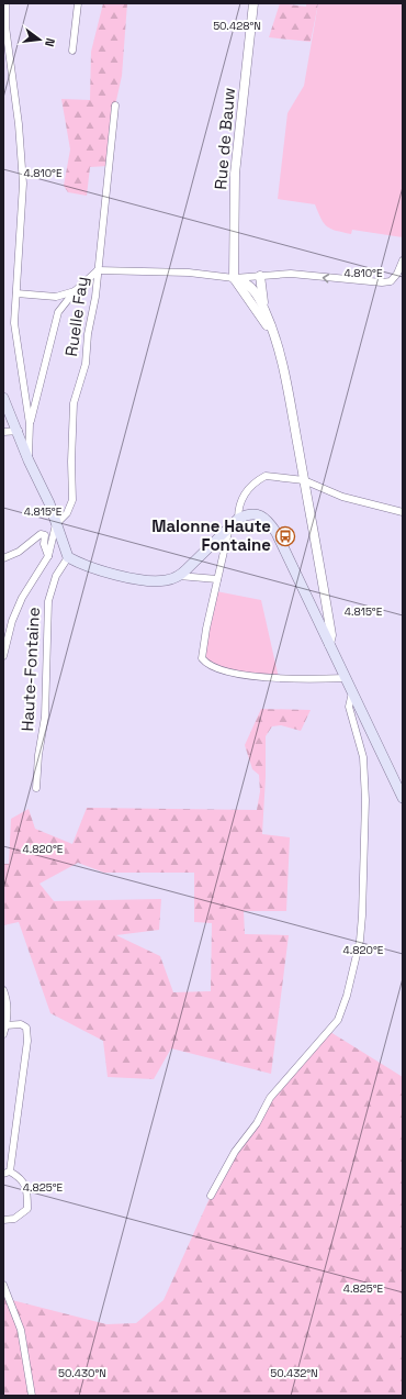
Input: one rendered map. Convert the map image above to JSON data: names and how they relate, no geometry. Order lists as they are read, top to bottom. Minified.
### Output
{"streets":{"street":["Rue de Bauw","Ruelle Fay","Haute-Fontaine"]},"places":{"bus stop":["Malonne Haute Fontaine"]},"north":"right","coordinates":["50.428°N","4.810°E","4.815°E","4.820°E","4.825°E","50.430°N","50.432°N"]}
